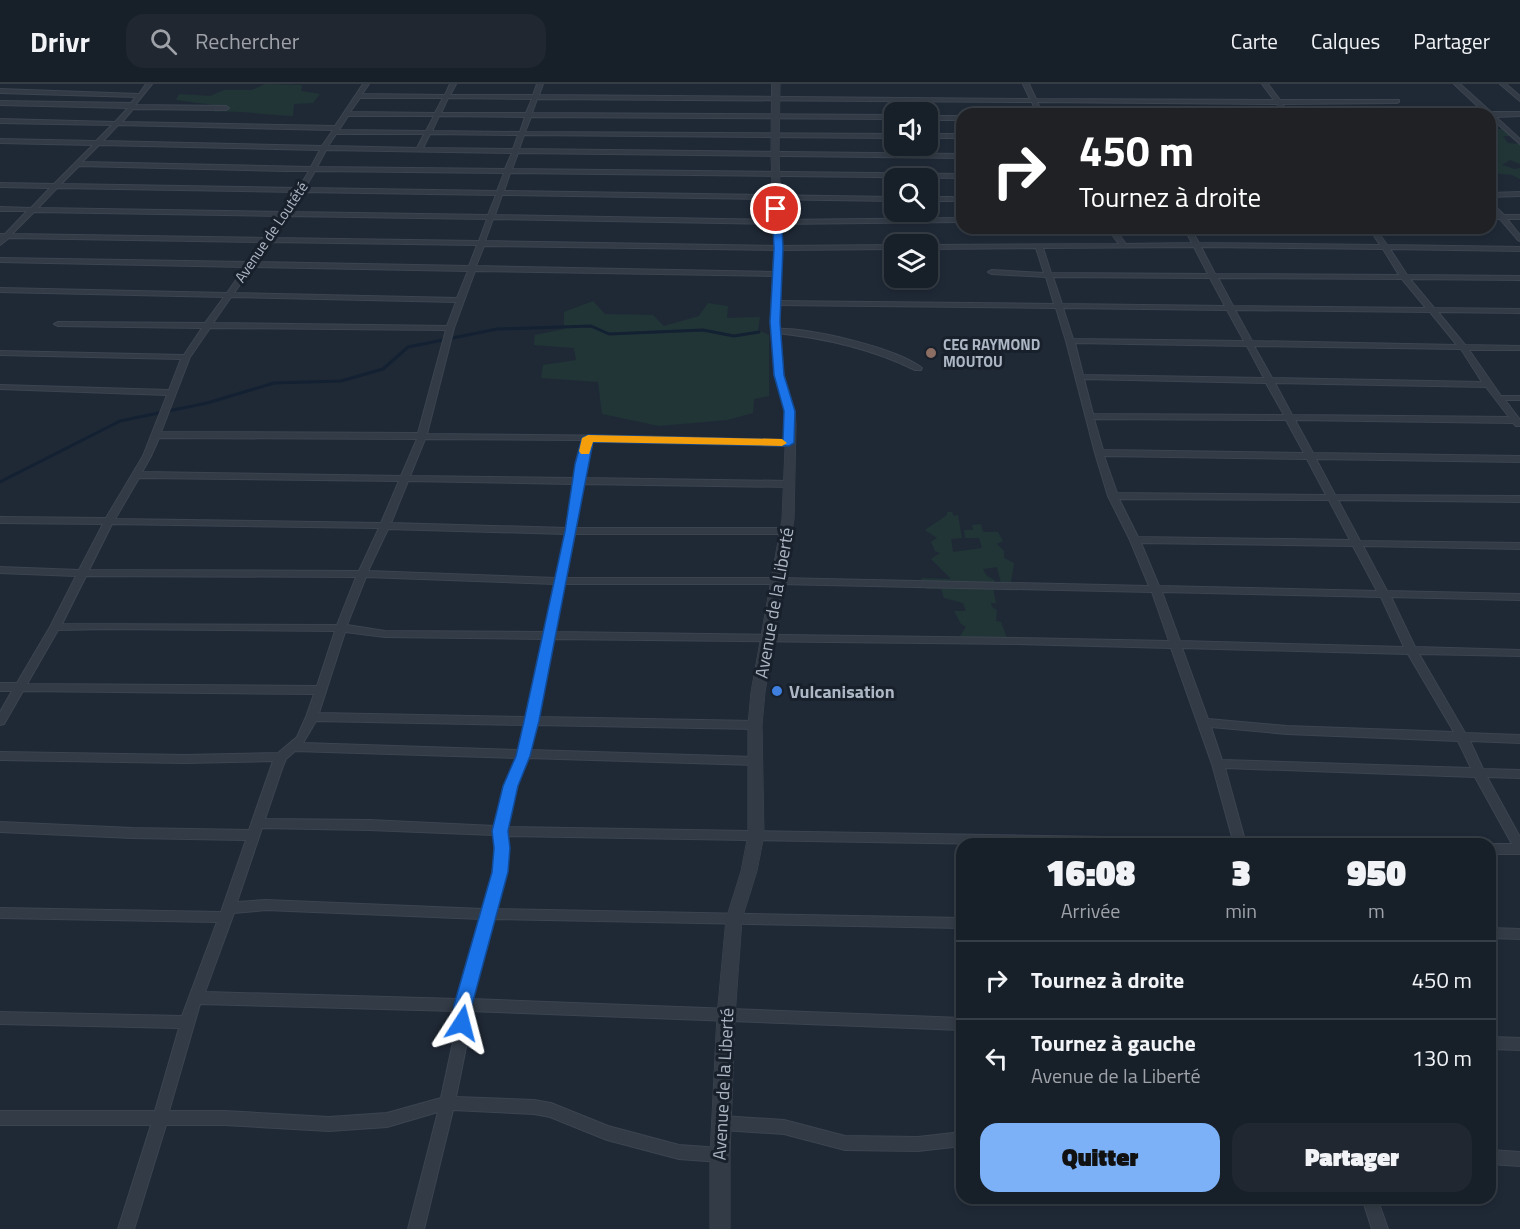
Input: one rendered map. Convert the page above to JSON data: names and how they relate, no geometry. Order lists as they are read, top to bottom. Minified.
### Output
{"streets":{"street":["Avenue de Loutété","Avenue de la Liberté"]},"places":["CEG RAYMOND MOUTOU","Vulcanisation"],"page":{"header":"Drivr","search":"Rechercher","nav":["Carte","Calques","Partager"],"turn":["450 m","Tournez à droite"],"eta":["16:08","Arrivée","3","min","950","m"],"list":[{"name":"Tournez à droite","value":"450 m"},{"name":"Tournez à gauche","note":"Avenue de la Liberté","value":"130 m"}],"buttons":["Quitter","Partager"]}}
